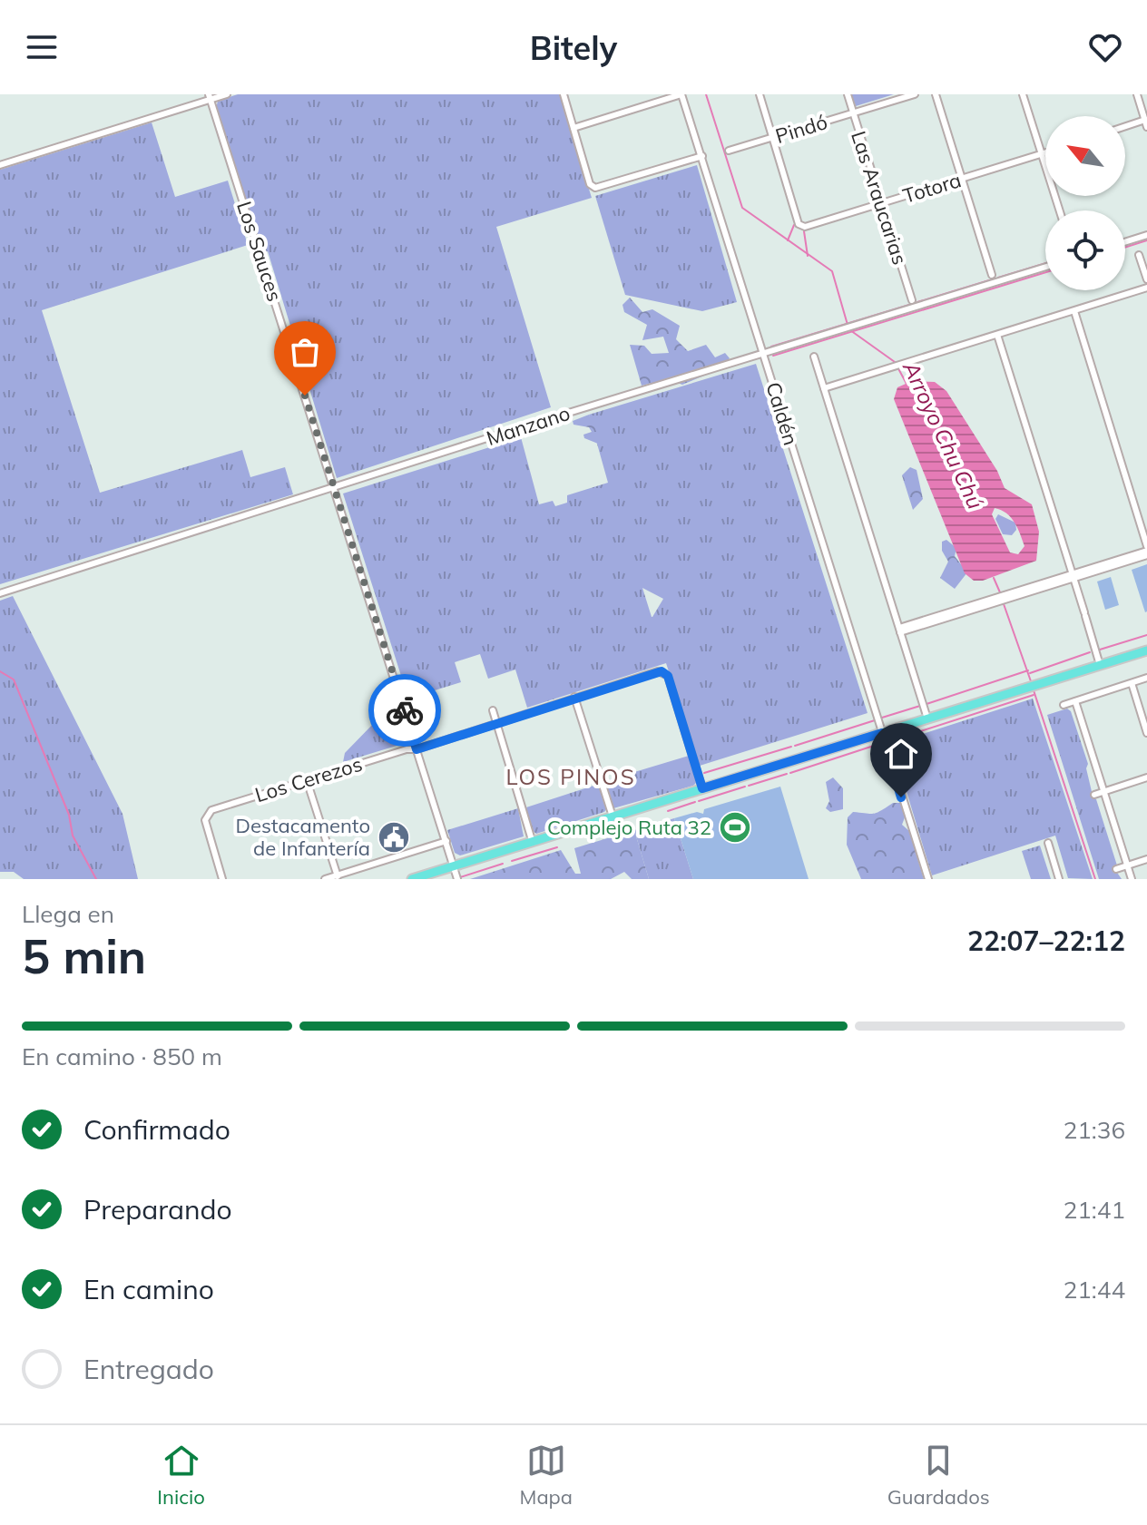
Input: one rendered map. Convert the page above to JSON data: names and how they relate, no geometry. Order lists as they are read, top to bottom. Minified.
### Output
{"streets":{"street":["Pindó","Totora","Las Araucarias","Los Sauces","Caldén","Manzano","Los Cerezos"]},"crossings":[["Pindó","Totora"],["Pindó","Las Araucarias"],["Totora","Las Araucarias"],["Los Sauces","Manzano"],["Los Sauces","Los Cerezos"],["Caldén","Manzano"]],"districts":["LOS PINOS"],"water":["Arroyo Chu Chú"],"places":{"sports":["Complejo Ruta 32"],"public building":["Destacamento de Infantería"]},"north":"top left","page":{"header":"Bitely","heading":["5 min","Llega en","22:07–22:12"],"bar":"En camino · 850 m","list":[["Confirmado","21:36"],["Preparando","21:41"],["En camino","21:44"],"Entregado"],"tabs":["Inicio","Mapa","Guardados"]}}
